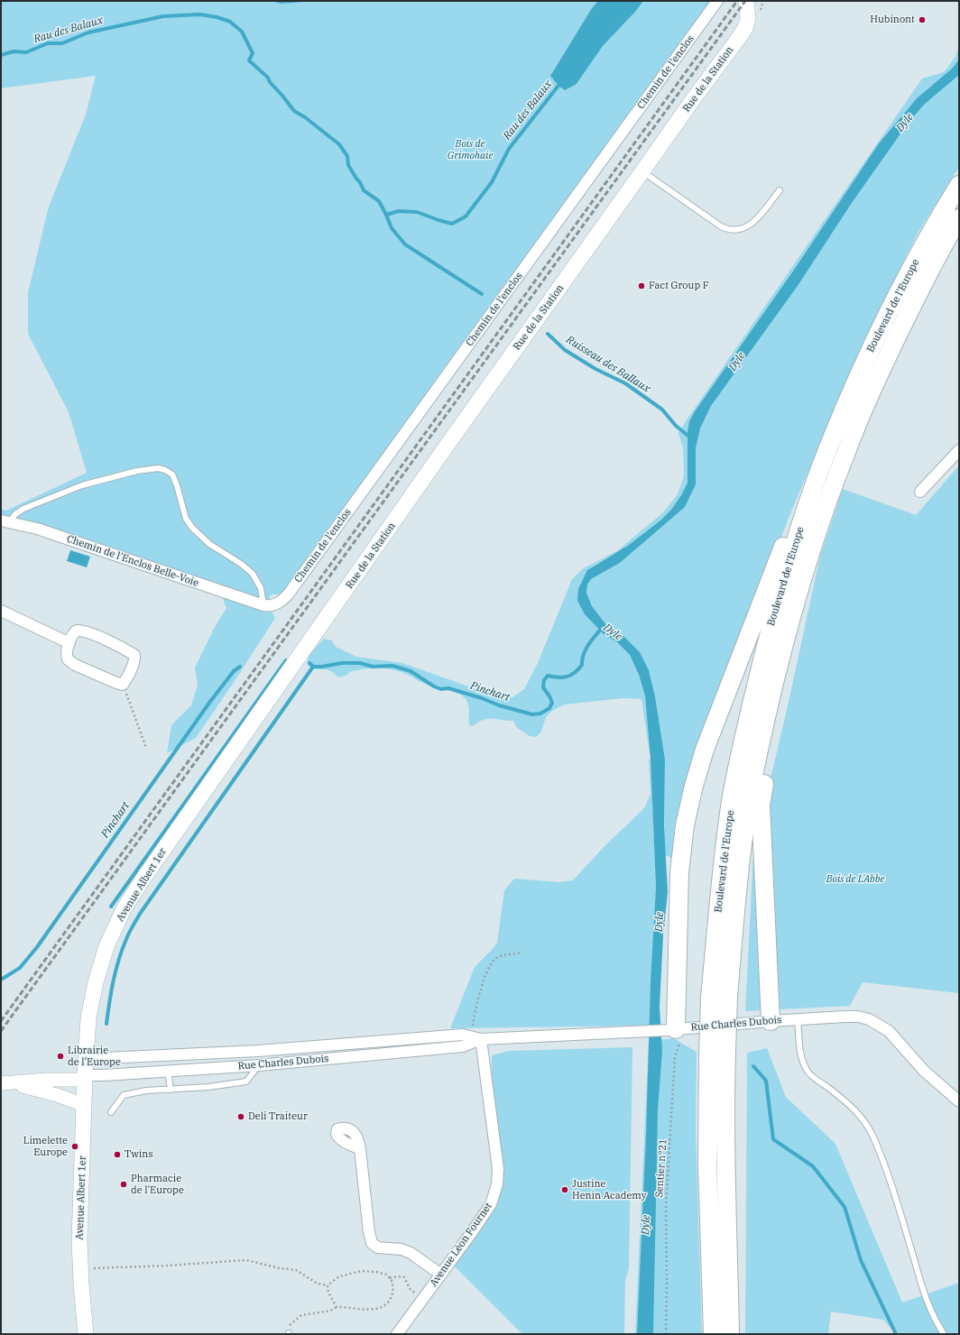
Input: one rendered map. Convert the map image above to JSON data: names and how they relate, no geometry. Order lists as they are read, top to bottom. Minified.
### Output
{"streets":{"highway":["Boulevard de l'Europe"],"main road":["Rue de la Station","Avenue Albert 1er"],"street":["Chemin de l'enclos","Chemin de l'Enclos Belle-Voie","Rue Charles Dubois","Avenue Léon Fournet"],"path":["Sentier n°21"]},"crossings":[["Chemin de l'enclos","Chemin de l'Enclos Belle-Voie"],["Rue de la Station","Avenue Albert 1er"],["Avenue Albert 1er","Rue Charles Dubois"],["Rue Charles Dubois","Sentier n°21"],["Rue Charles Dubois","Avenue Léon Fournet"]],"water":["Rau des Balaux","Dyle","Ruisseau des Ballaux","Pinchart"],"parks":["Bois de Grimohaie","Bois de L'Abbe"],"places":["Hubinont","Fact Group F","Librairie de l'Europe","Deli Traiteur","Limelette Europe","Twins","Pharmacie de l'Europe","Justine Henin Academy"]}
